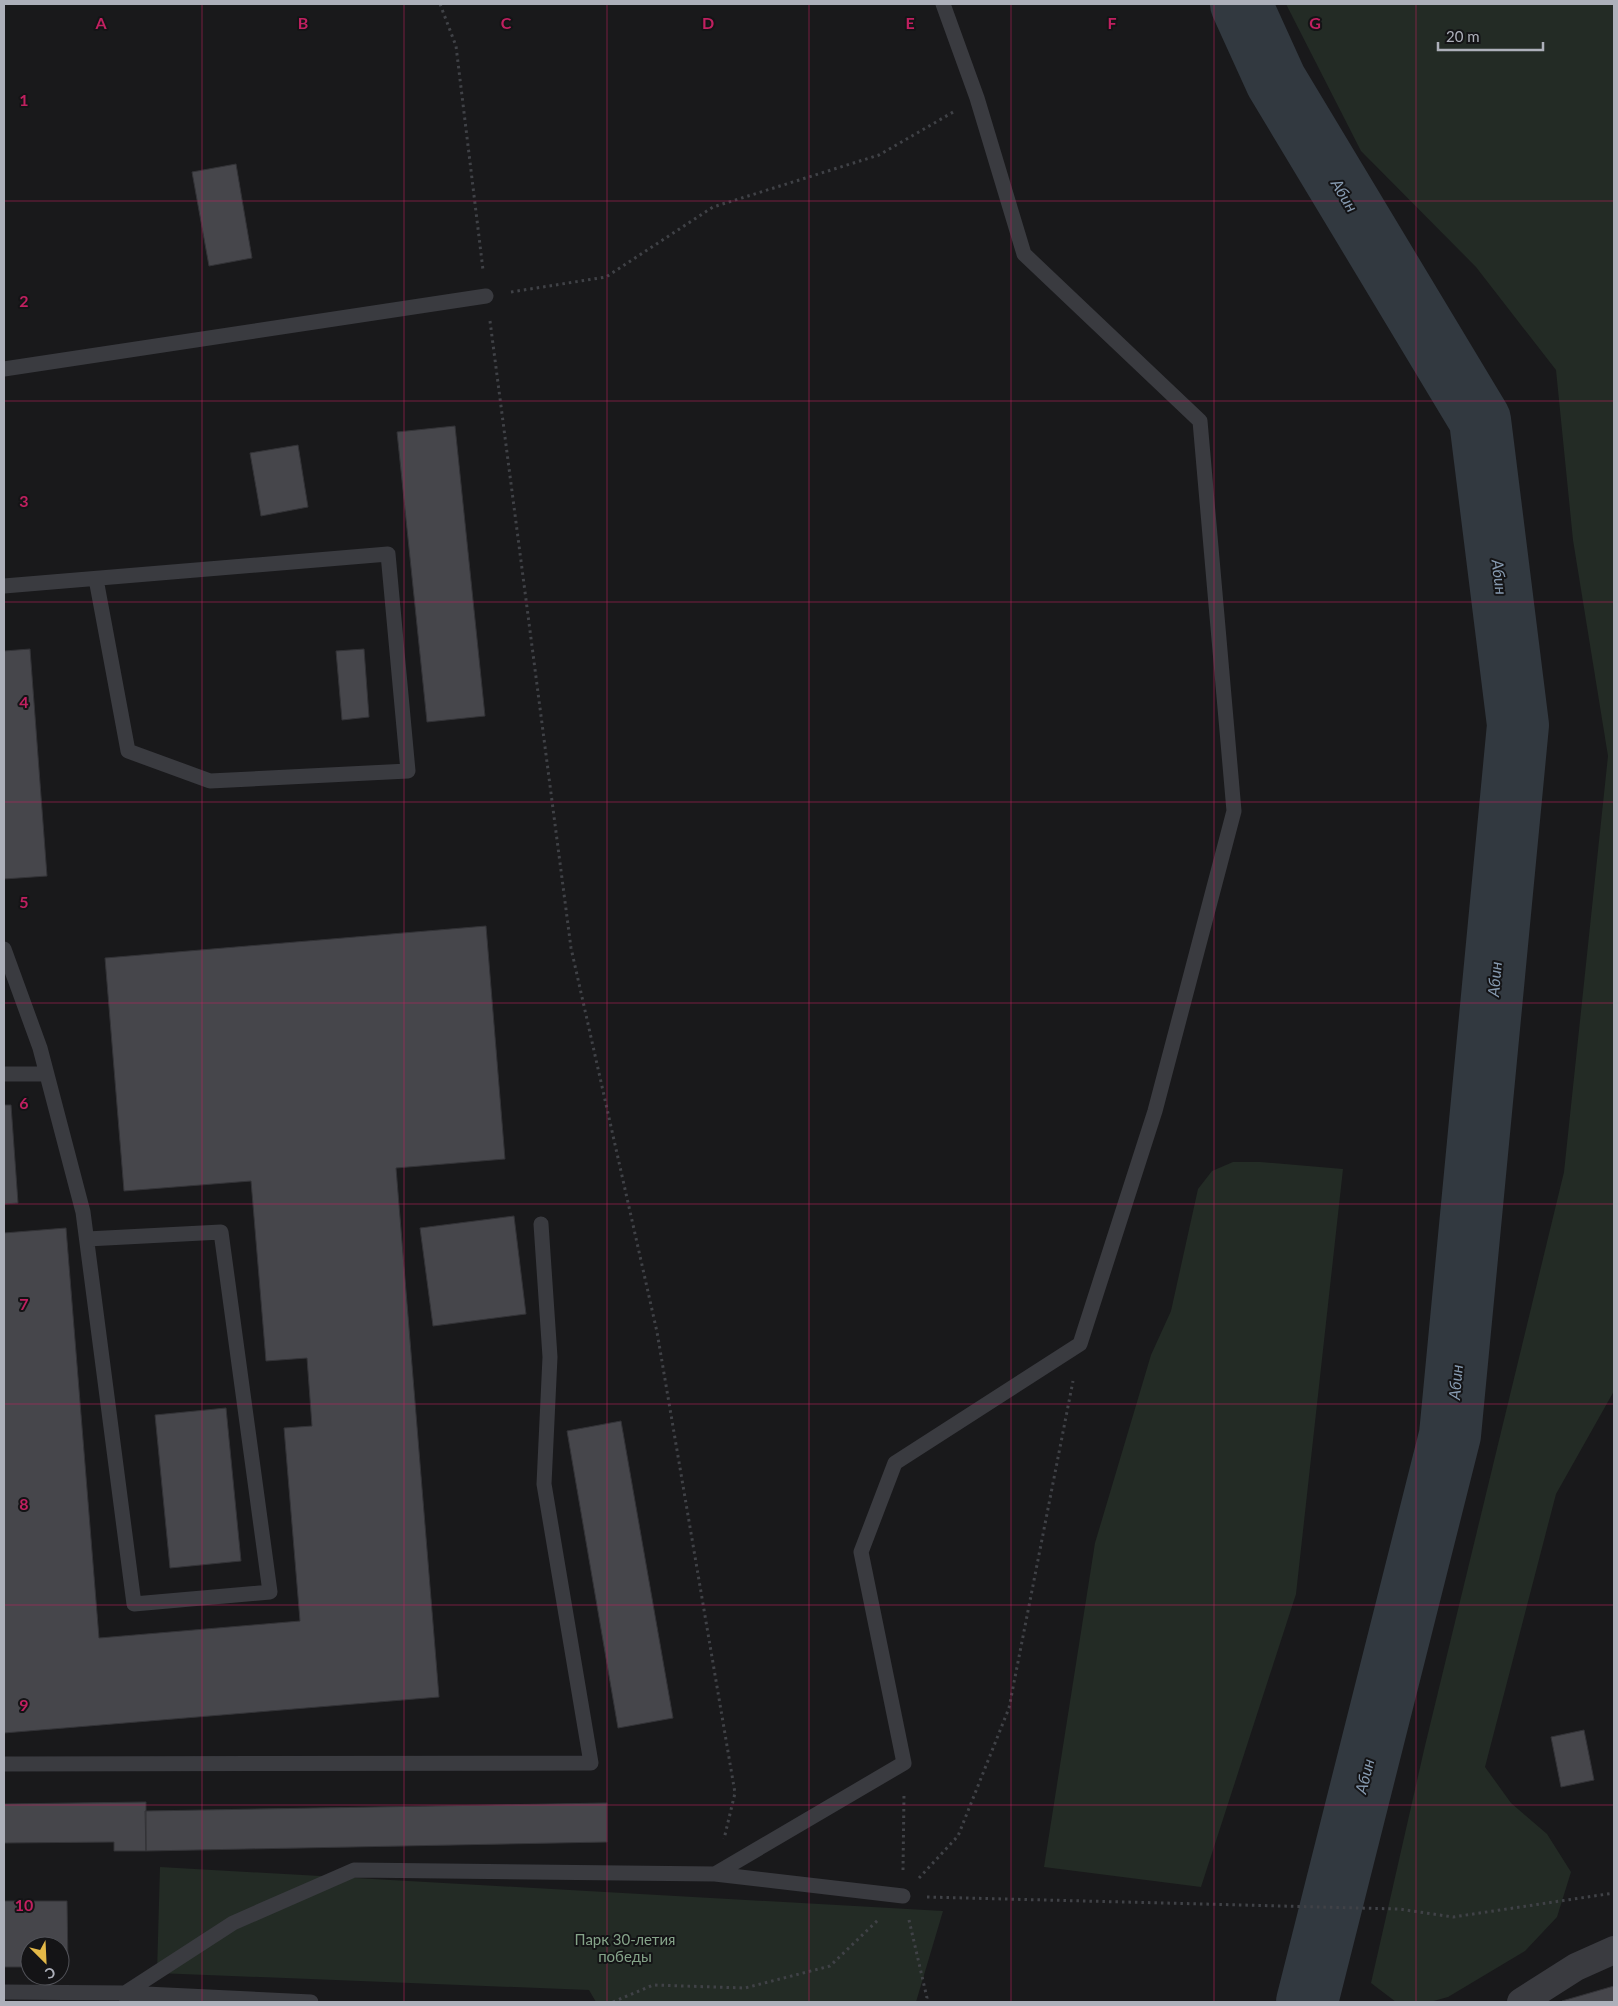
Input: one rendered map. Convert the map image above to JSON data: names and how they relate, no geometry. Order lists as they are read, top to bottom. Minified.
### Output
{"water":["Абин"],"parks":["Парк 30-летия победы"],"scale_bar":"20 m","north":"bottom right","grid":{"columns":["A","B","C","D","E","F","G"],"rows":["1","2","3","4","5","6","7","8","9","10"]}}
